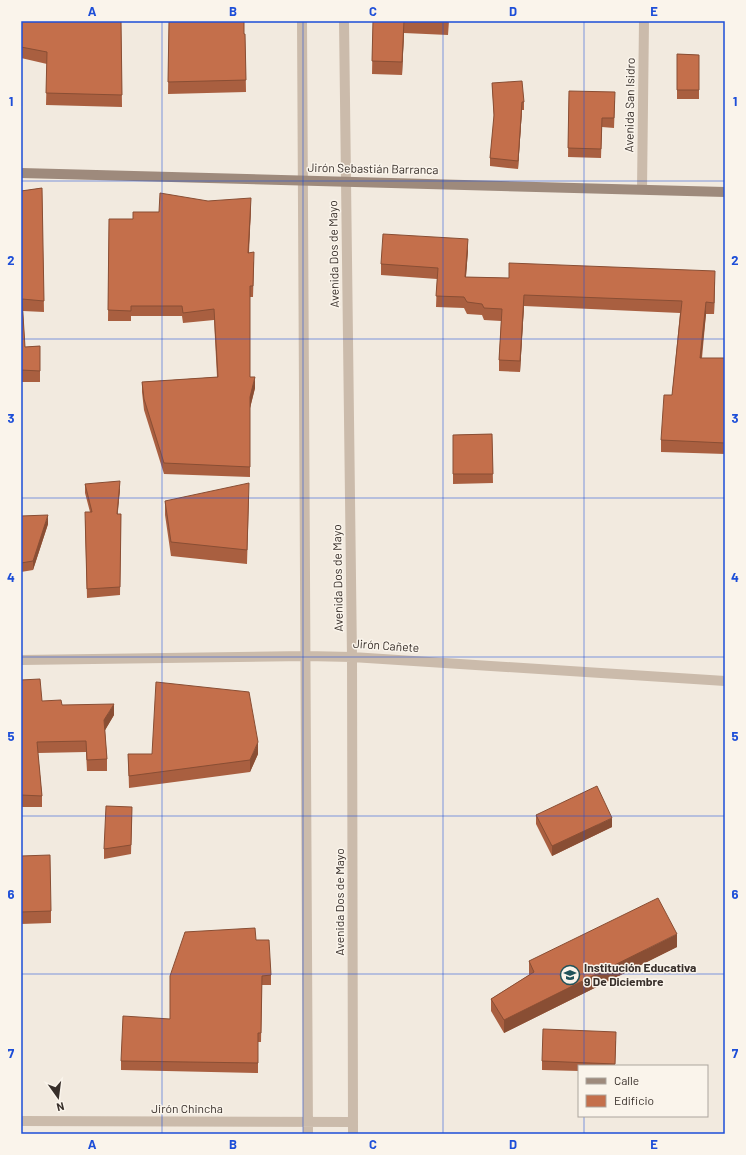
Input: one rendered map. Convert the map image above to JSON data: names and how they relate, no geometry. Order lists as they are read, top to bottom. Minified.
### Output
{"streets":{"street":["Avenida San Isidro","Jirón Sebastián Barranca","Avenida Dos de Mayo","Jirón Cañete","Jirón Chincha"]},"crossings":[["Avenida San Isidro","Jirón Sebastián Barranca"],["Jirón Sebastián Barranca","Avenida Dos de Mayo"],["Avenida Dos de Mayo","Jirón Cañete"],["Avenida Dos de Mayo","Jirón Chincha"]],"places":{"school or university":["Institución Educativa 9 De Diciembre"]},"legend":["Calle","Edificio"],"north":"bottom","grid":{"columns":["A","B","C","D","E"],"rows":["1","2","3","4","5","6","7"]}}
